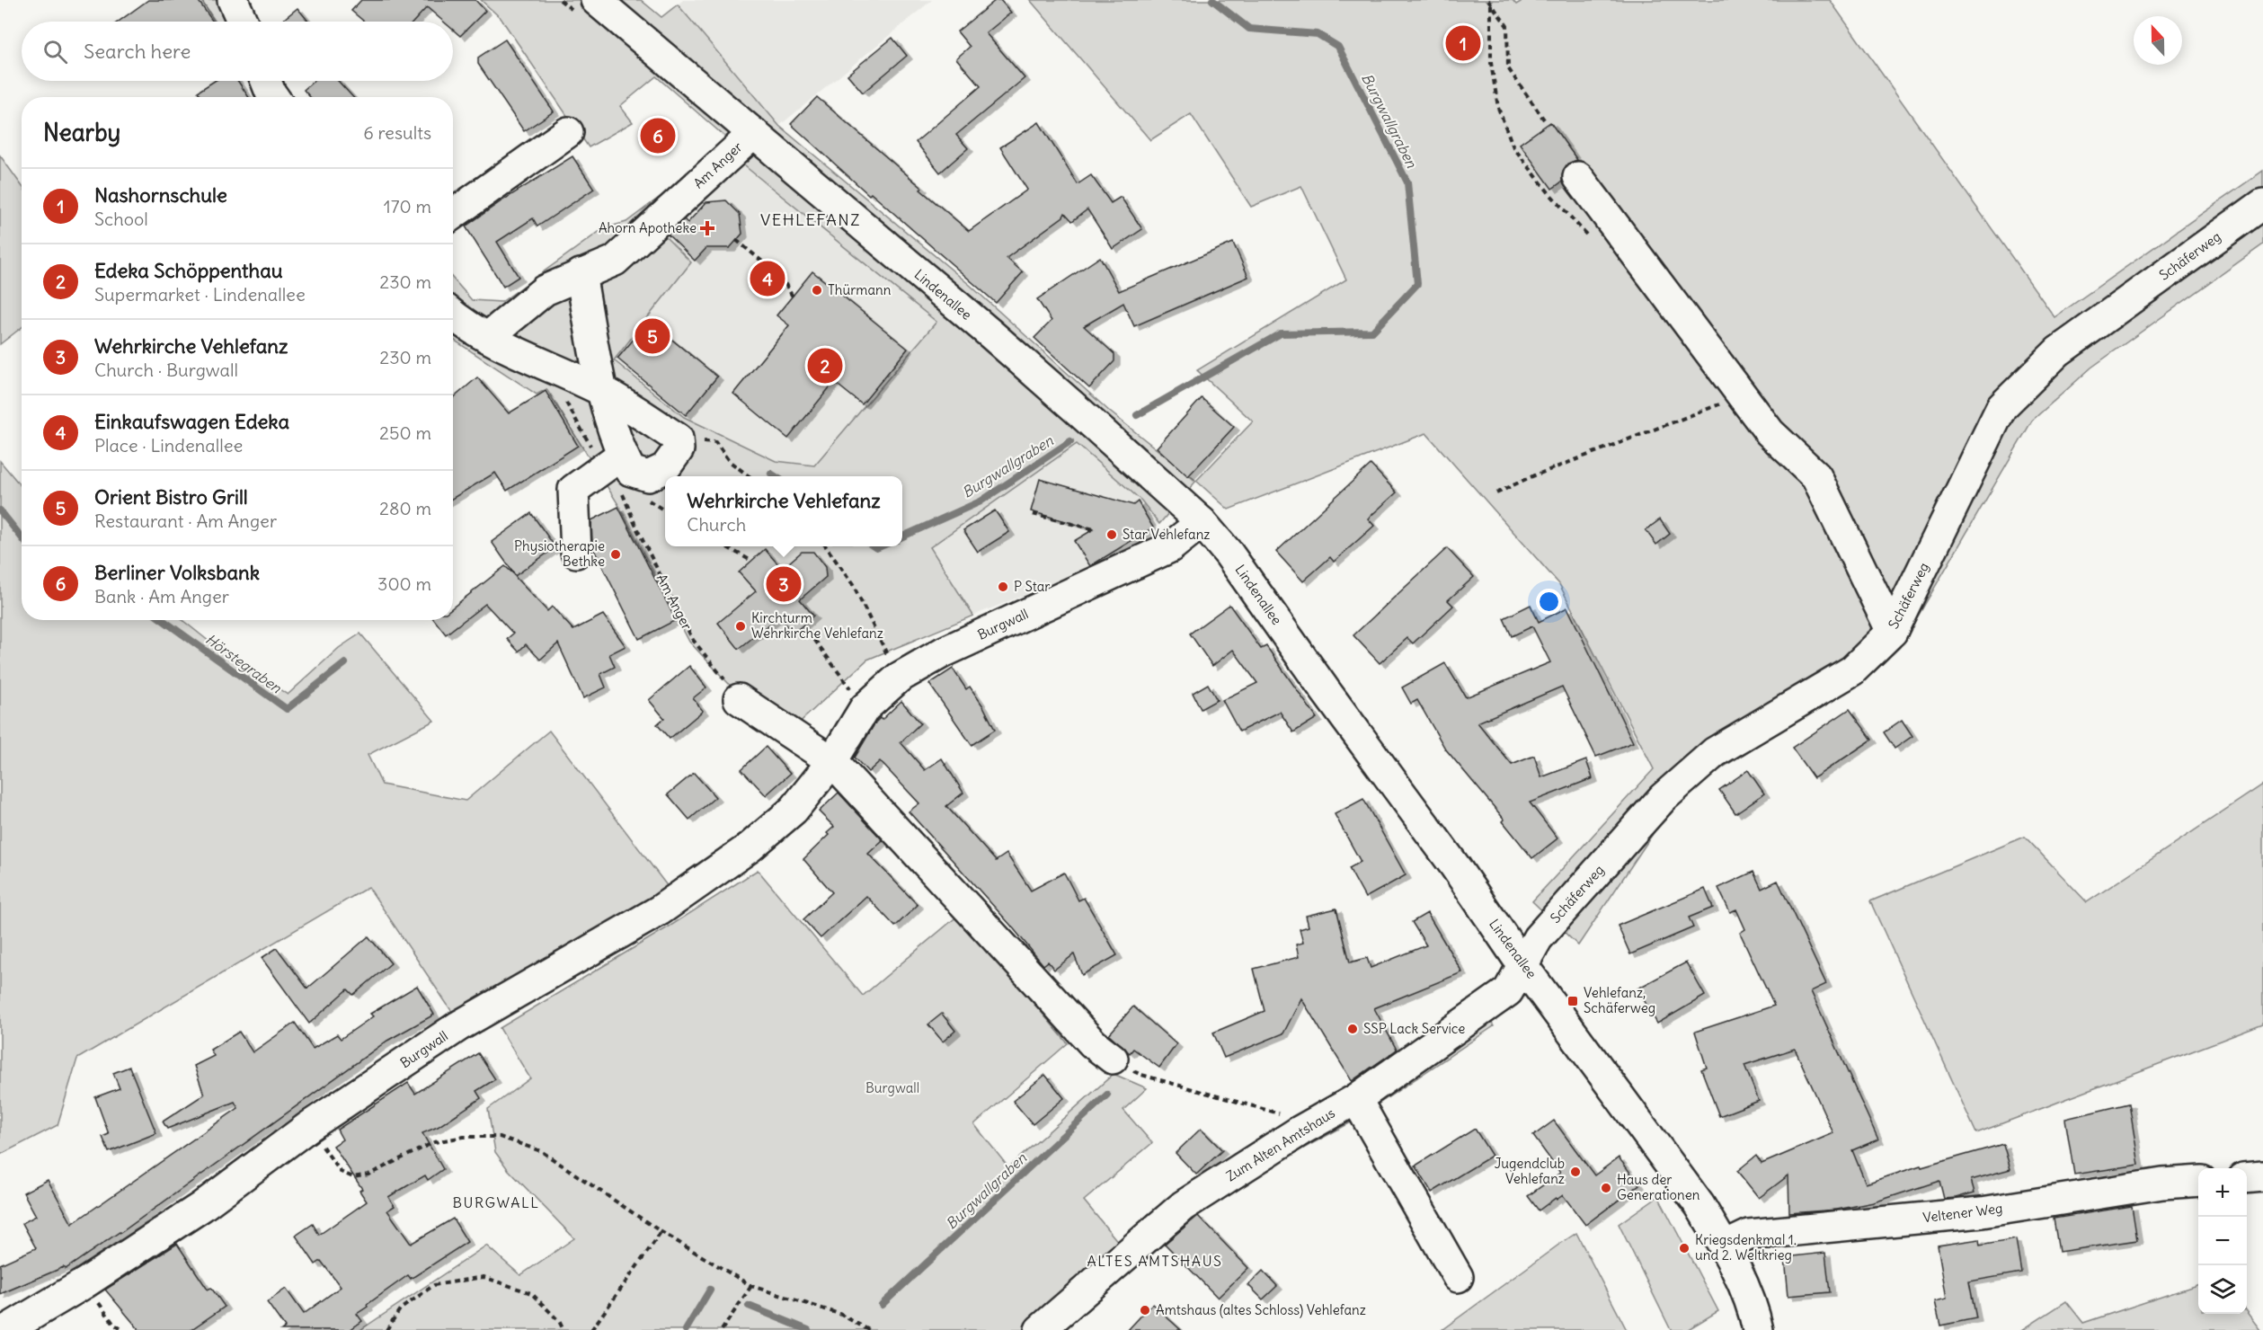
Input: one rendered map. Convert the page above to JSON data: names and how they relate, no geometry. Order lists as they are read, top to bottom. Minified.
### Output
{"streets":{"street":["Am Anger","Schäferweg","Lindenallee","Burgwall","Zum Alten Amtshaus","Veltener Weg"]},"crossings":[["Am Anger","Lindenallee"],["Schäferweg","Lindenallee"],["Schäferweg","Zum Alten Amtshaus"],["Lindenallee","Burgwall"],["Lindenallee","Zum Alten Amtshaus"],["Lindenallee","Veltener Weg"]],"districts":["VEHLEFANZ","BURGWALL","ALTES AMTSHAUS"],"water":["Burgwallgraben","Hörstegraben"],"parks":["Burgwall"],"places":{"health":["Ahorn Apotheke"],"other":["Thürmann","Star Vehlefanz","Physiotherapie Bethke","P Star","Kirchturm Wehrkirche Vehlefanz","SSP Lack Service","Jugendclub Vehlefanz","Haus der Generationen","Kriegsdenkmal 1. und 2. Weltkrieg","Amtshaus (altes Schloss) Vehlefanz"],"transit":["Vehlefanz, Schäferweg"]},"north":"top","page":{"search":"Search here","pins":["1","6","4","5","2","3"],"heading":["Nearby","6 results"],"list":[{"mark":"1","name":"Nashornschule","note":"School","value":"170 m"},{"mark":"2","name":"Edeka Schöppenthau","note":"Supermarket · Lindenallee","value":"230 m"},{"mark":"3","name":"Wehrkirche Vehlefanz","note":"Church · Burgwall","value":"230 m"},{"mark":"4","name":"Einkaufswagen Edeka","note":"Place · Lindenallee","value":"250 m"},{"mark":"5","name":"Orient Bistro Grill","note":"Restaurant · Am Anger","value":"280 m"},{"mark":"6","name":"Berliner Volksbank","note":"Bank · Am Anger","value":"300 m"}],"popup":["Wehrkirche Vehlefanz","Church"],"map_buttons":["+","−"]}}
